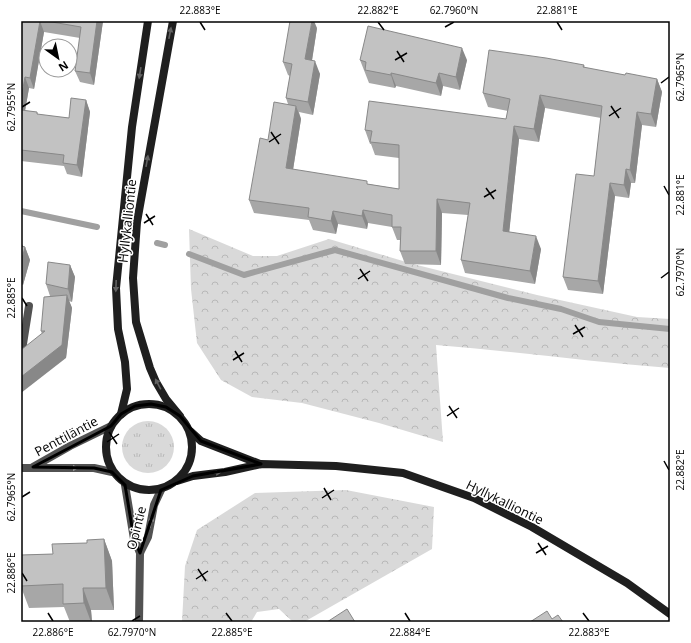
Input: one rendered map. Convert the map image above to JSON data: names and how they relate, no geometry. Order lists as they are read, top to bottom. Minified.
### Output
{"streets":{"main road":["Hyllykalliontie"],"street":["Penttiläntie","Opintie"]},"crossings":[["Hyllykalliontie","Penttiläntie"],["Hyllykalliontie","Opintie"],["Penttiläntie","Opintie"]],"one_way":["Penttiläntie","Opintie"],"north":"bottom right","coordinates":["22.883°E","22.882°E","62.7960°N","22.881°E","62.7965°N","62.7955°N","62.7970°N","22.885°E","22.886°E","22.884°E"]}
